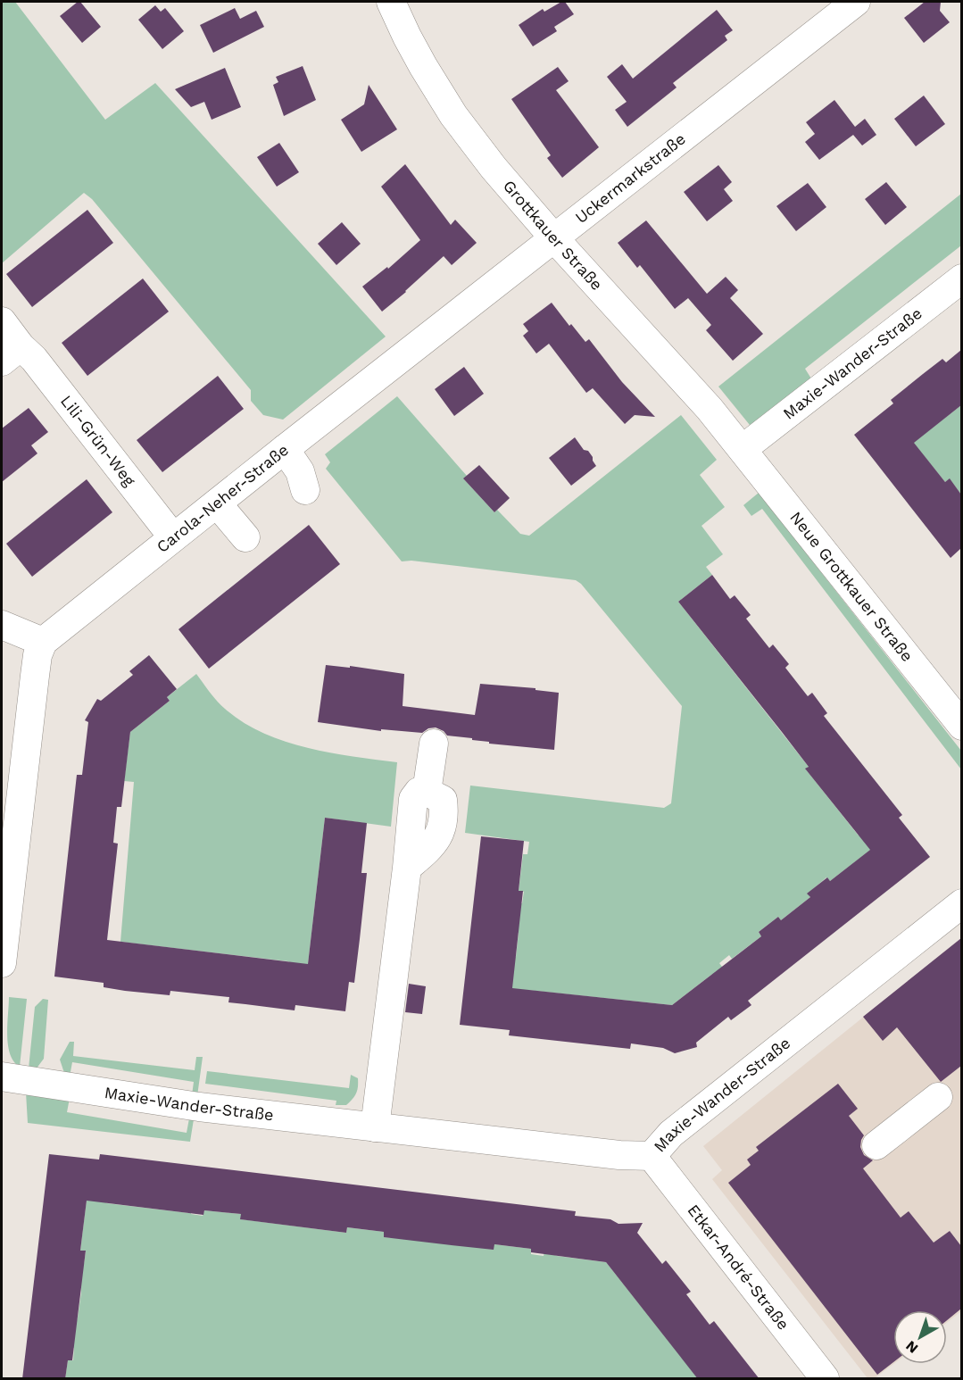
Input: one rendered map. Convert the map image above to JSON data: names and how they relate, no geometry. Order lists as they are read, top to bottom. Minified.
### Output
{"streets":{"street":["Uckermarkstraße","Grottkauer Straße","Maxie-Wander-Straße","Lili-Grün-Weg","Carola-Neher-Straße","Neue Grottkauer Straße","Etkar-André-Straße"]},"crossings":[["Uckermarkstraße","Grottkauer Straße"],["Uckermarkstraße","Carola-Neher-Straße"],["Grottkauer Straße","Maxie-Wander-Straße"],["Grottkauer Straße","Neue Grottkauer Straße"],["Maxie-Wander-Straße","Neue Grottkauer Straße"],["Maxie-Wander-Straße","Etkar-André-Straße"],["Lili-Grün-Weg","Carola-Neher-Straße"]],"north":"bottom left"}
